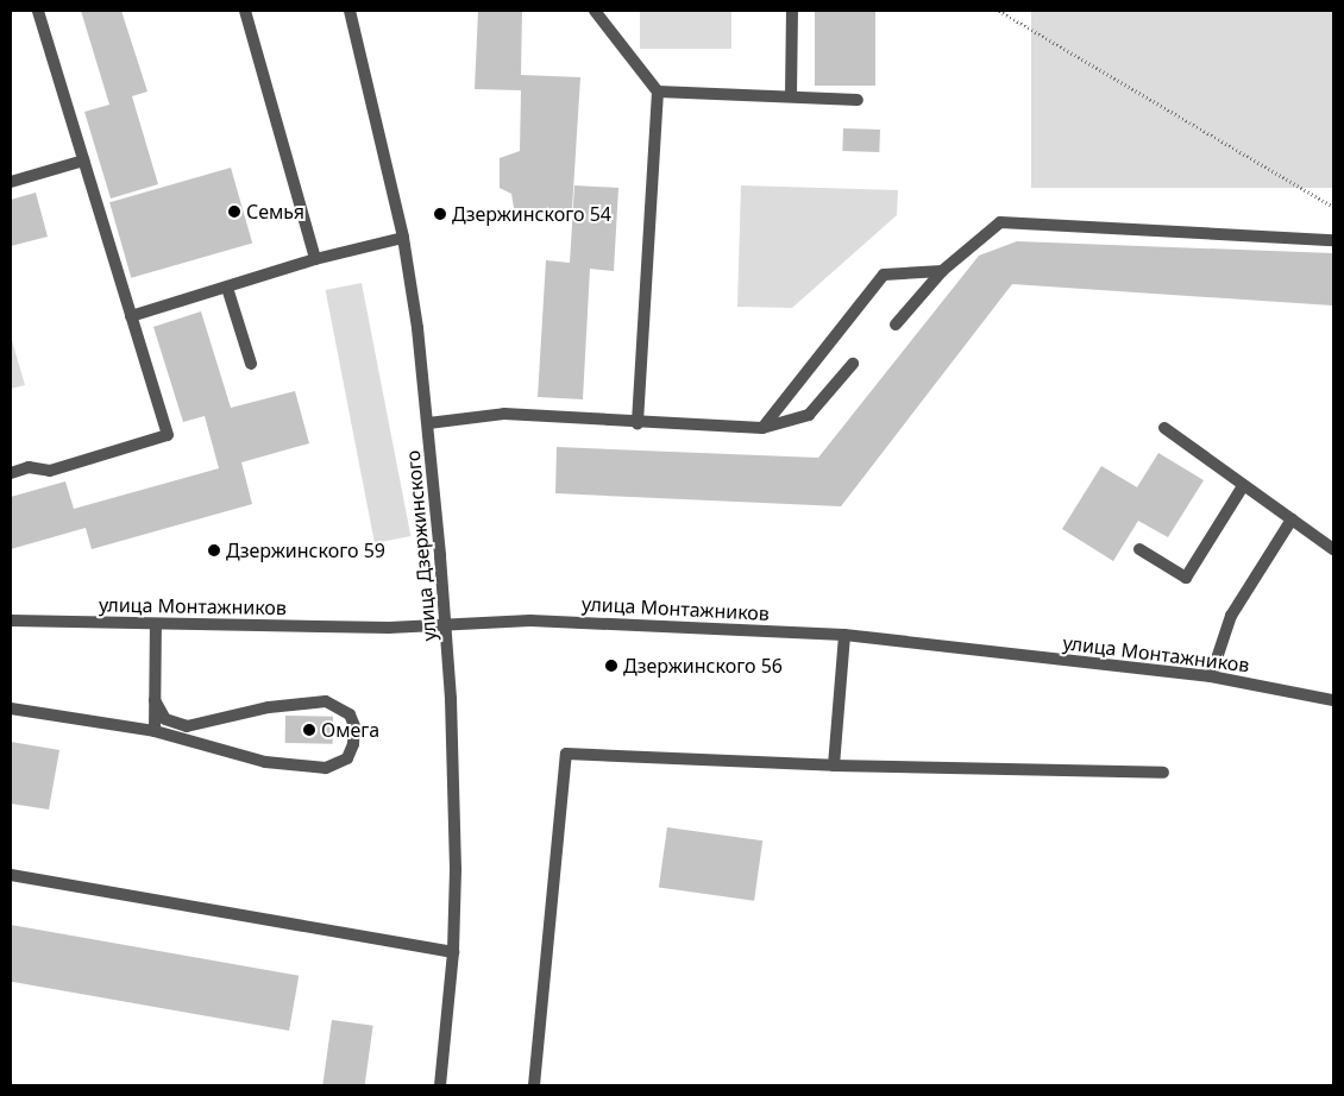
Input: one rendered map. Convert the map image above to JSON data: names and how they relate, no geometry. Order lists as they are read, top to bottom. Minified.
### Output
{"streets":{"street":["улица Дзержинского","улица Монтажников"]},"crossings":[["улица Дзержинского","улица Монтажников"]],"places":["Семья","Дзержинского 54","Дзержинского 59","Дзержинского 56","Омега"]}
